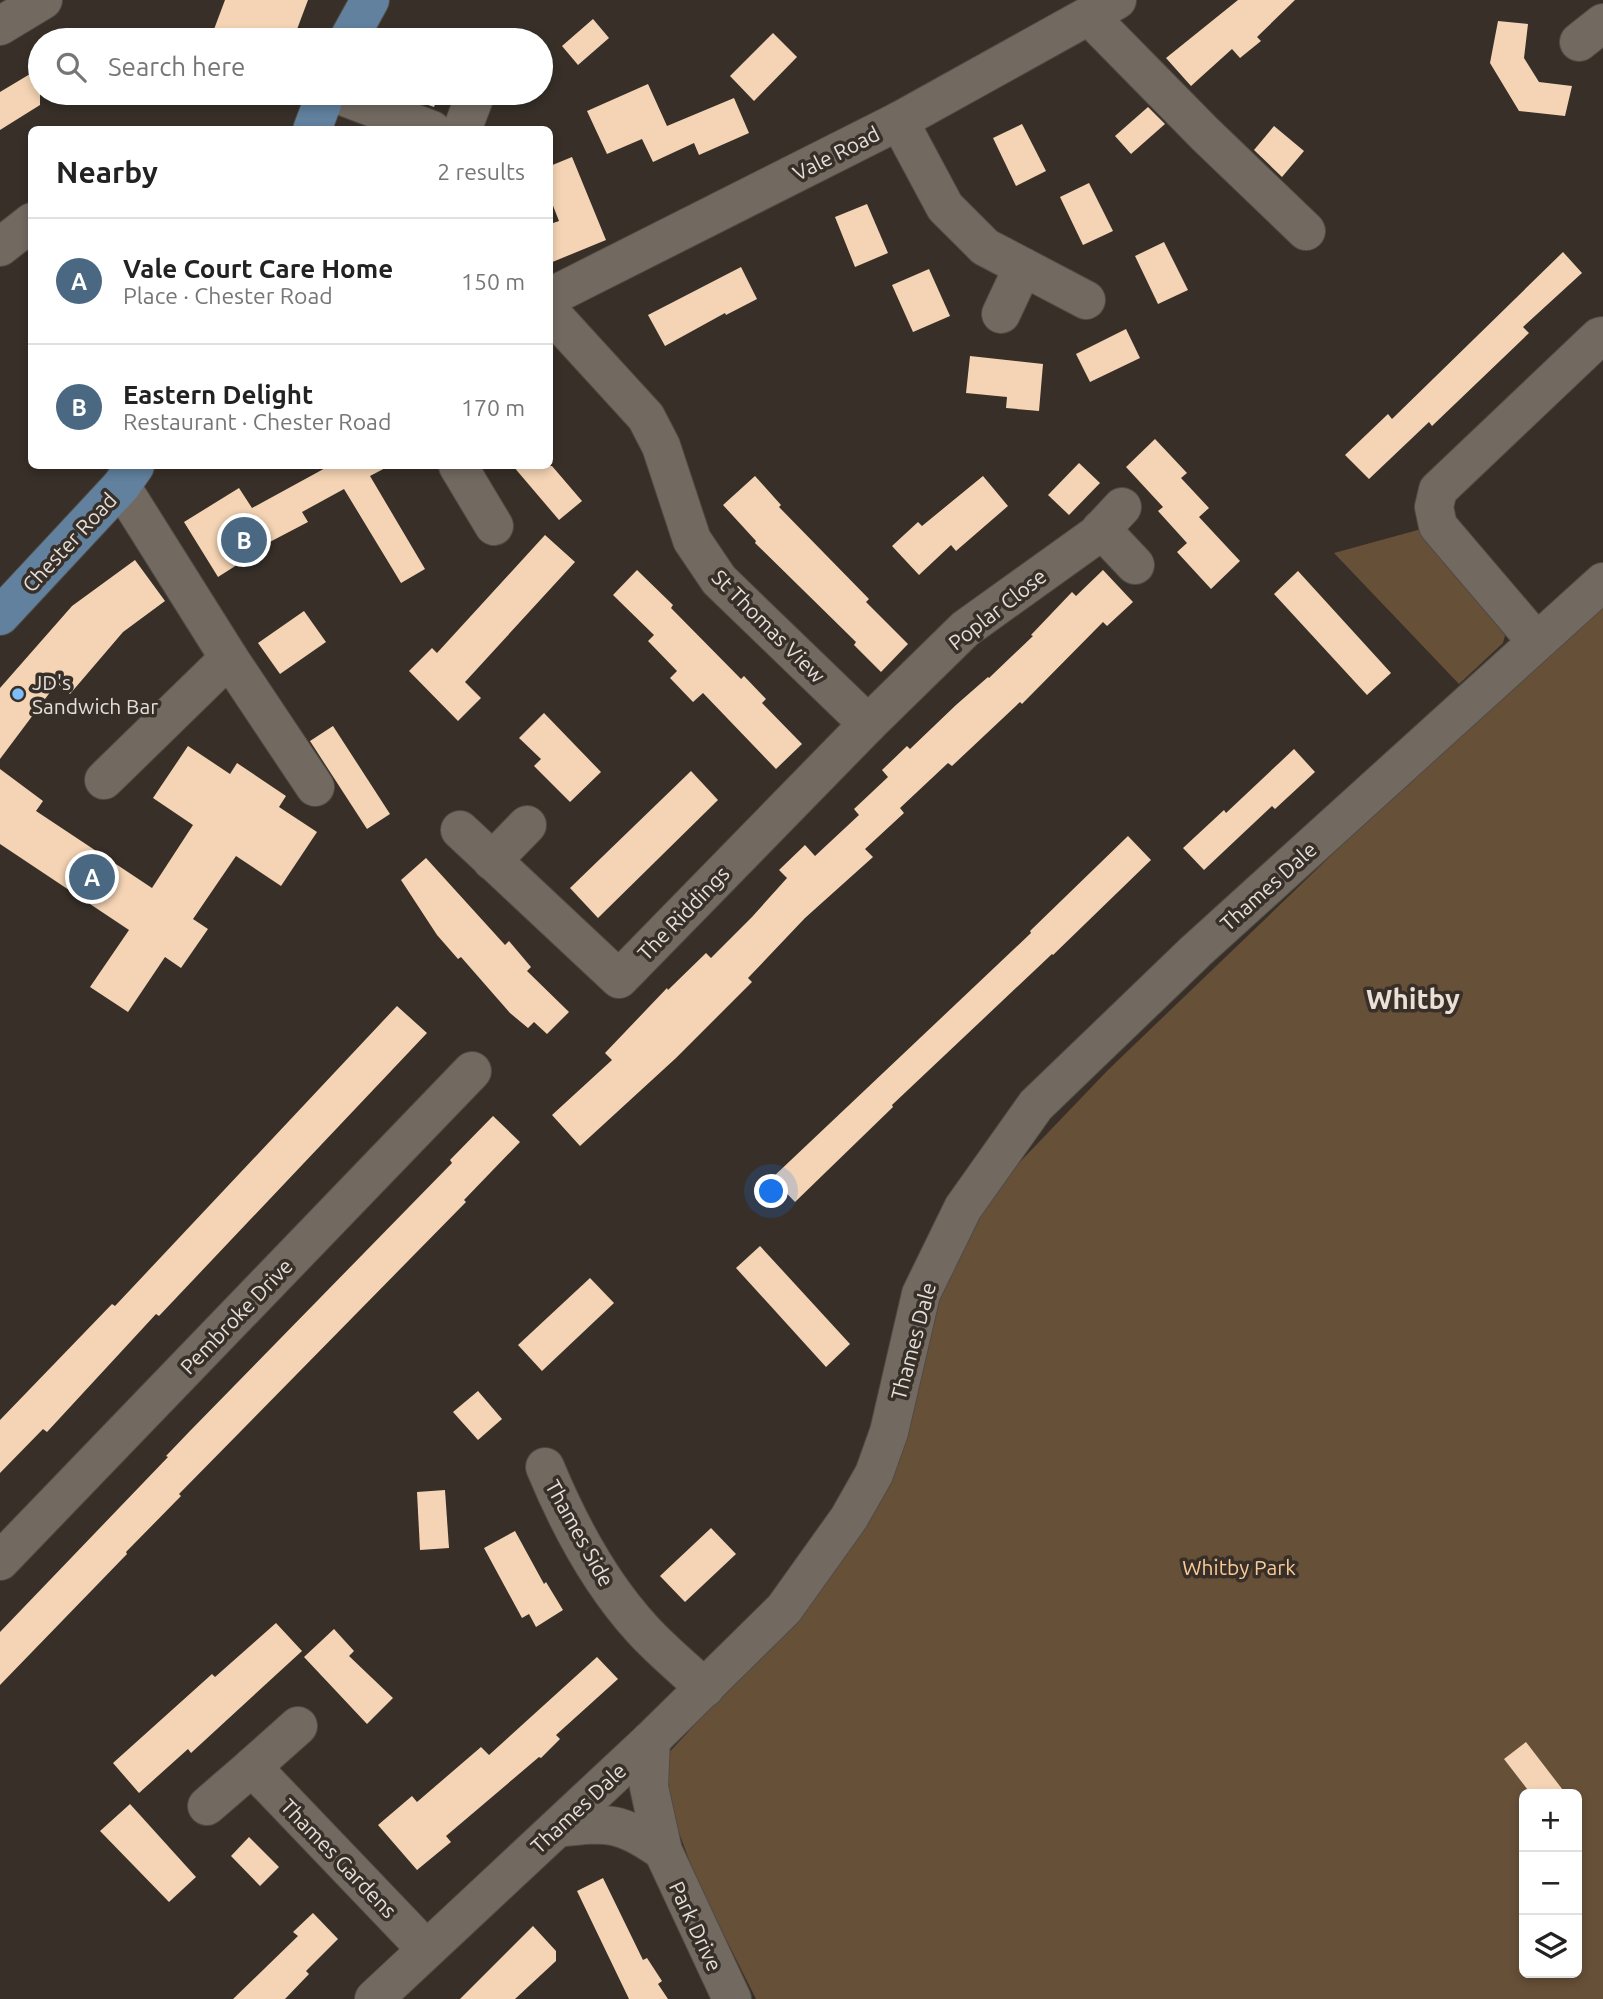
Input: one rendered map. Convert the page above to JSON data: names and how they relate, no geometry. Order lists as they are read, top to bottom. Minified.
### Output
{"streets":{"main road":["Chester Road"],"street":["Vale Road","Poplar Close","St Thomas View","Thames Dale","The Riddings","Pembroke Drive","Thames Side","Thames Gardens","Park Drive"]},"crossings":[["Poplar Close","St Thomas View"],["Poplar Close","The Riddings"],["St Thomas View","The Riddings"],["Thames Dale","Thames Side"],["Thames Dale","Thames Gardens"],["Thames Dale","Park Drive"]],"districts":["Whitby"],"parks":["Whitby Park"],"places":["JD's Sandwich Bar"],"page":{"search":"Search here","heading":["Nearby","2 results"],"list":[{"mark":"A","name":"Vale Court Care Home","note":"Place · Chester Road","value":"150 m"},{"mark":"B","name":"Eastern Delight","note":"Restaurant · Chester Road","value":"170 m"}],"pins":["B","A"],"map_buttons":["+","−"]}}
